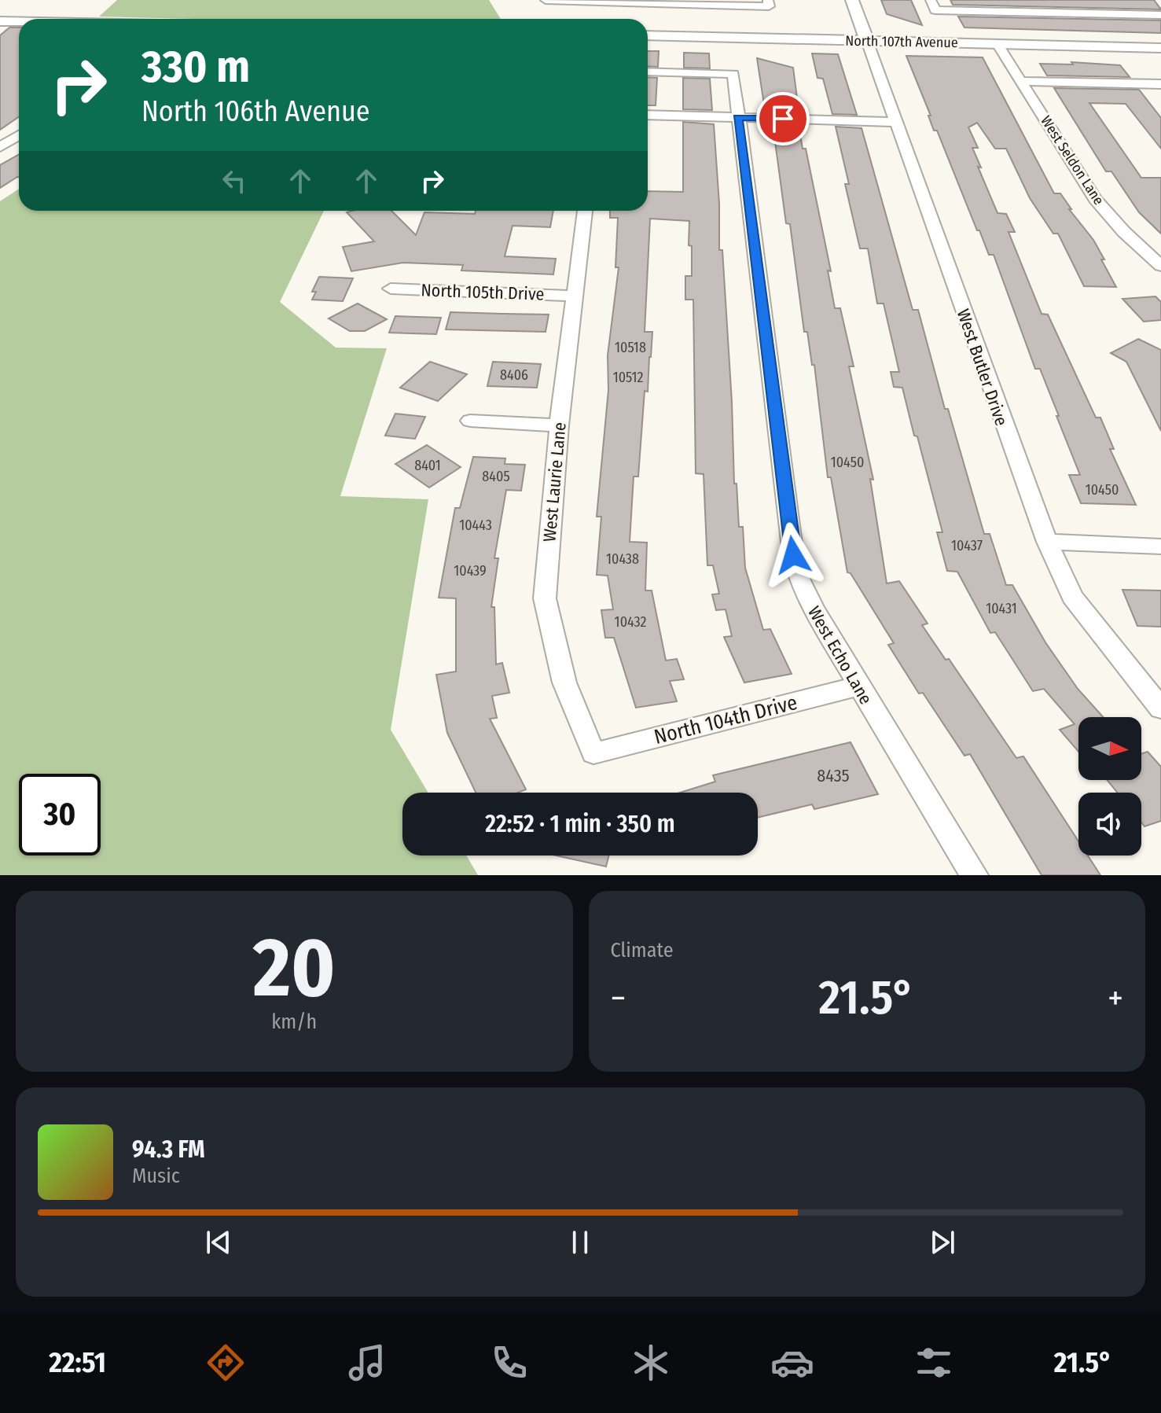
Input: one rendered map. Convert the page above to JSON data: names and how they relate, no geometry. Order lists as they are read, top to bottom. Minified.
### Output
{"streets":{"street":["North 107th Avenue","West Seldon Lane","North 105th Drive","West Butler Drive","West Laurie Lane","West Echo Lane","North 104th Drive"]},"crossings":[["North 107th Avenue","West Seldon Lane"],["North 107th Avenue","West Butler Drive"],["North 105th Drive","West Laurie Lane"],["West Laurie Lane","North 104th Drive"],["West Echo Lane","North 104th Drive"]],"house_numbers":["10518","8406","10512","10450","8401","8405","10450","10443","10437","10438","10439","10431","10432","8435"],"north":"right","page":{"turn":["330 m","North 106th Avenue"],"limit":"30","trip":"22:52 · 1 min · 350 m","tile":[["20","km/h"],"Climate"],"heat":["−","21.5°","+"],"song":["94.3 FM","Music"],"tabs":["22:51","21.5°"]}}
